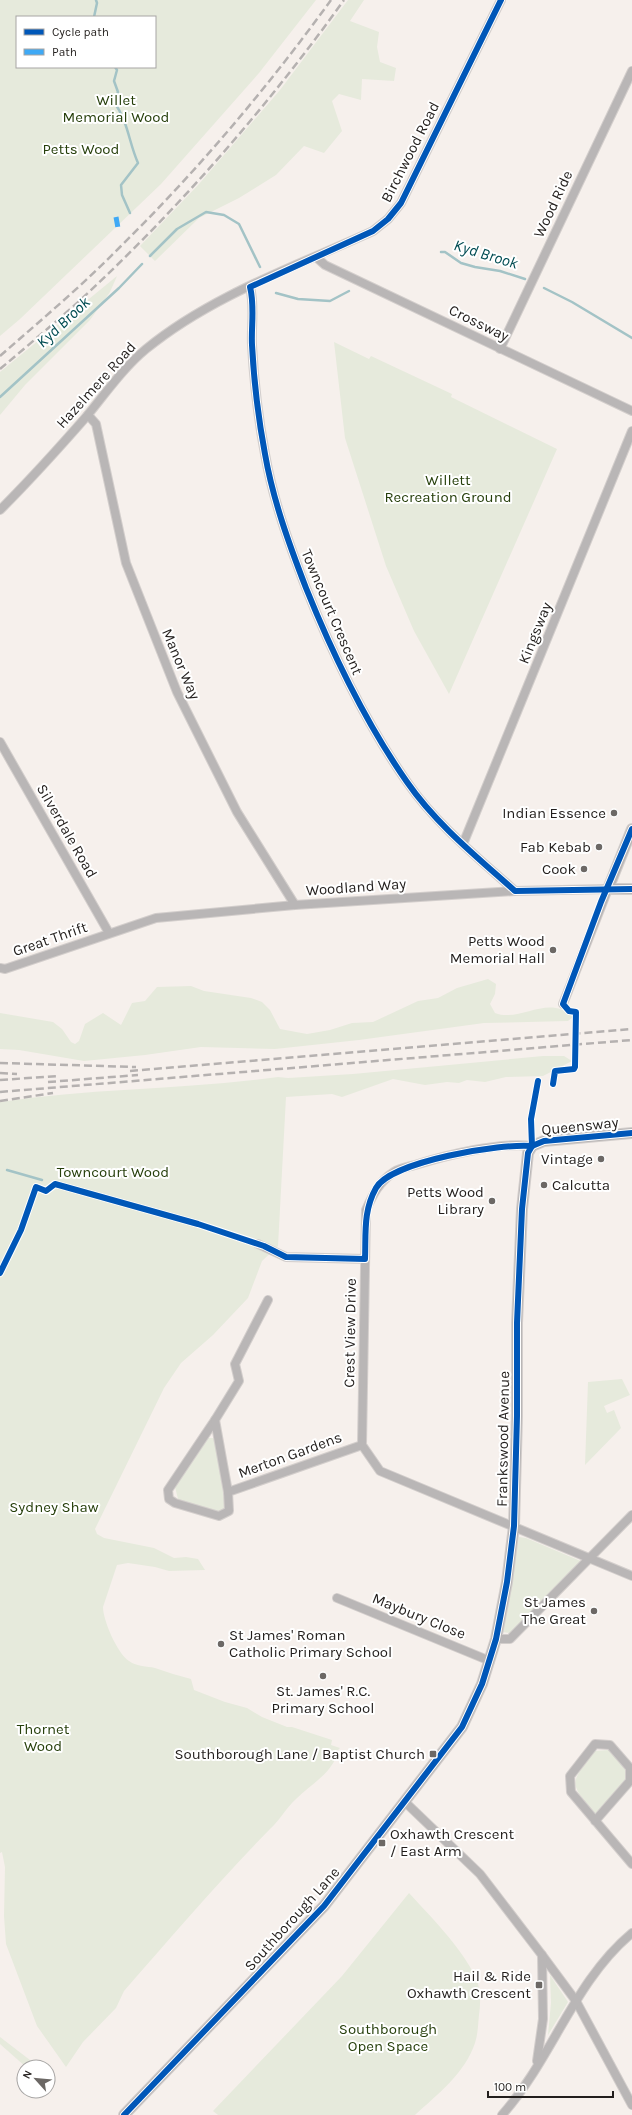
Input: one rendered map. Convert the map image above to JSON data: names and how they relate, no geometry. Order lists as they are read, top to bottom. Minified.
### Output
{"streets":{"street":["Birchwood Road","Wood Ride","Crossway","Hazelmere Road","Towncourt Crescent","Kingsway","Manor Way","Silverdale Road","Woodland Way","Great Thrift","Queensway","Crest View Drive","Frankswood Avenue","Merton Gardens","Maybury Close","Southborough Lane"]},"crossings":[["Birchwood Road","Crossway"],["Birchwood Road","Hazelmere Road"],["Birchwood Road","Towncourt Crescent"],["Wood Ride","Crossway"],["Hazelmere Road","Towncourt Crescent"],["Hazelmere Road","Manor Way"],["Towncourt Crescent","Kingsway"],["Towncourt Crescent","Woodland Way"],["Manor Way","Woodland Way"],["Silverdale Road","Woodland Way"],["Silverdale Road","Great Thrift"],["Woodland Way","Great Thrift"],["Queensway","Crest View Drive"],["Queensway","Frankswood Avenue"],["Crest View Drive","Frankswood Avenue"],["Crest View Drive","Merton Gardens"],["Frankswood Avenue","Maybury Close"],["Frankswood Avenue","Southborough Lane"]],"water":["Kyd Brook"],"parks":["Willet Memorial Wood","Petts Wood","Willett Recreation Ground","Towncourt Wood","Sydney Shaw","Thornet Wood","Southborough Open Space"],"places":{"other":["Indian Essence","Fab Kebab","Cook","Petts Wood Memorial Hall","Vintage","Calcutta","Petts Wood Library","St James The Great","St James' Roman Catholic Primary School","St. James' R.C. Primary School"],"transit":["Southborough Lane / Baptist Church","Oxhawth Crescent / East Arm","Hail & Ride Oxhawth Crescent"]},"legend":["Cycle path","Path"],"scale_bar":"100 m","north":"top left"}
